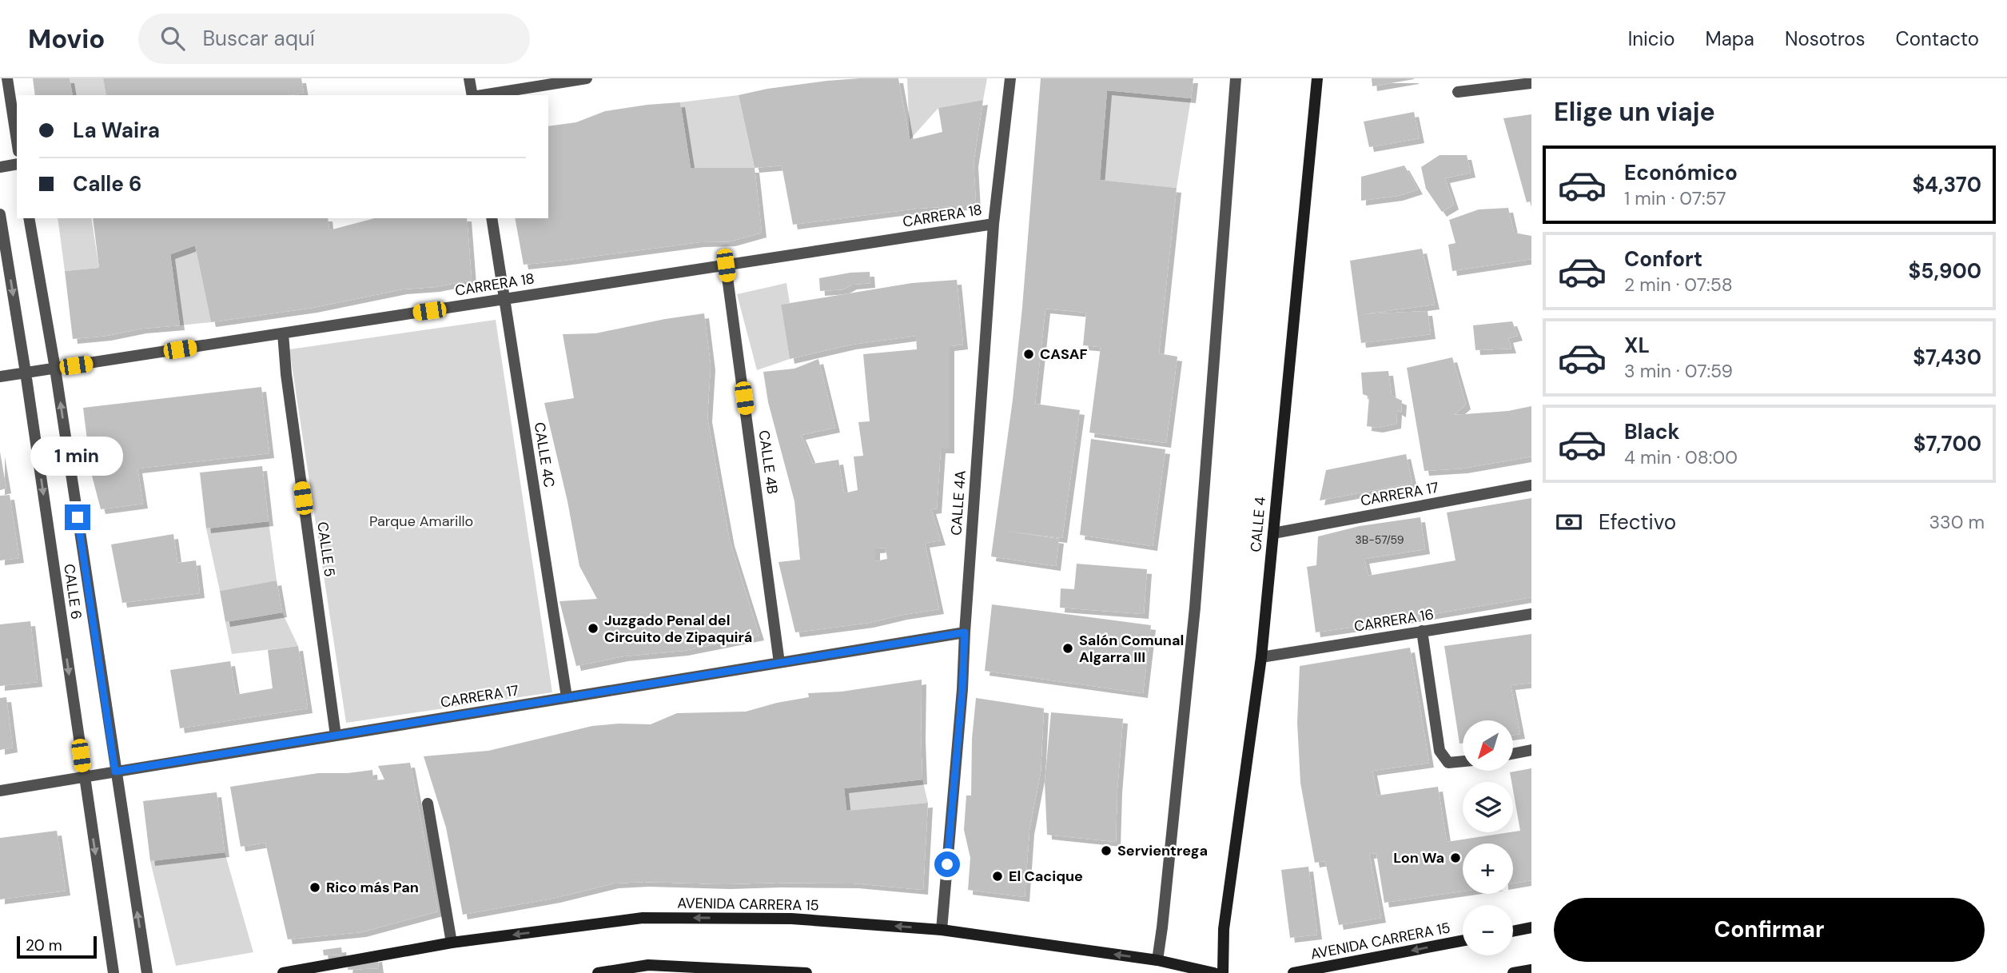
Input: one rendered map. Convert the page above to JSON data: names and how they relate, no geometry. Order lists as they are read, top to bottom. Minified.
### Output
{"streets":{"main road":["CALLE 4","AVENIDA CARRERA 15"],"street":["CARRERA 18","CALLE 4C","CALLE 4B","CARRERA 17","CALLE 4A","CALLE 5","CALLE 6","CARRERA 16"]},"crossings":[["CARRERA 18","CALLE 4C"],["CARRERA 18","CALLE 4B"],["CARRERA 18","CALLE 4A"],["CARRERA 18","CALLE 5"],["CARRERA 18","CALLE 6"],["CALLE 4C","CARRERA 17"],["CALLE 4B","CARRERA 17"],["CARRERA 17","CALLE 4A"],["CARRERA 17","CALLE 4"],["CARRERA 17","CALLE 5"],["CARRERA 17","CALLE 6"],["CALLE 4A","AVENIDA CARRERA 15"],["CALLE 4","CARRERA 16"]],"one_way":["AVENIDA CARRERA 15"],"parks":["Parque Amarillo"],"places":["CASAF","Juzgado Penal del Circuito de Zipaquirá","Salón Comunal Algarra III","Servientrega","Lon Wa","El Cacique","Rico más Pan"],"house_numbers":["3B-57/59"],"scale_bar":"20 m","north":"bottom left","page":{"header":"Movio","search":"Buscar aquí","nav":["Inicio","Mapa","Nosotros","Contacto"],"heading":"Elige un viaje","banner":["La Waira","Calle 6"],"list":[{"name":"Económico","note":"1 min · 07:57","value":"$4,370"},{"name":"Confort","note":"2 min · 07:58","value":"$5,900"},{"name":"XL","note":"3 min · 07:59","value":"$7,430"},{"name":"Black","note":"4 min · 08:00","value":"$7,700"}],"bubble":"1 min","pay":["Efectivo","330 m"],"map_buttons":["+","−"],"buttons":"Confirmar","scale":"20 m"}}
